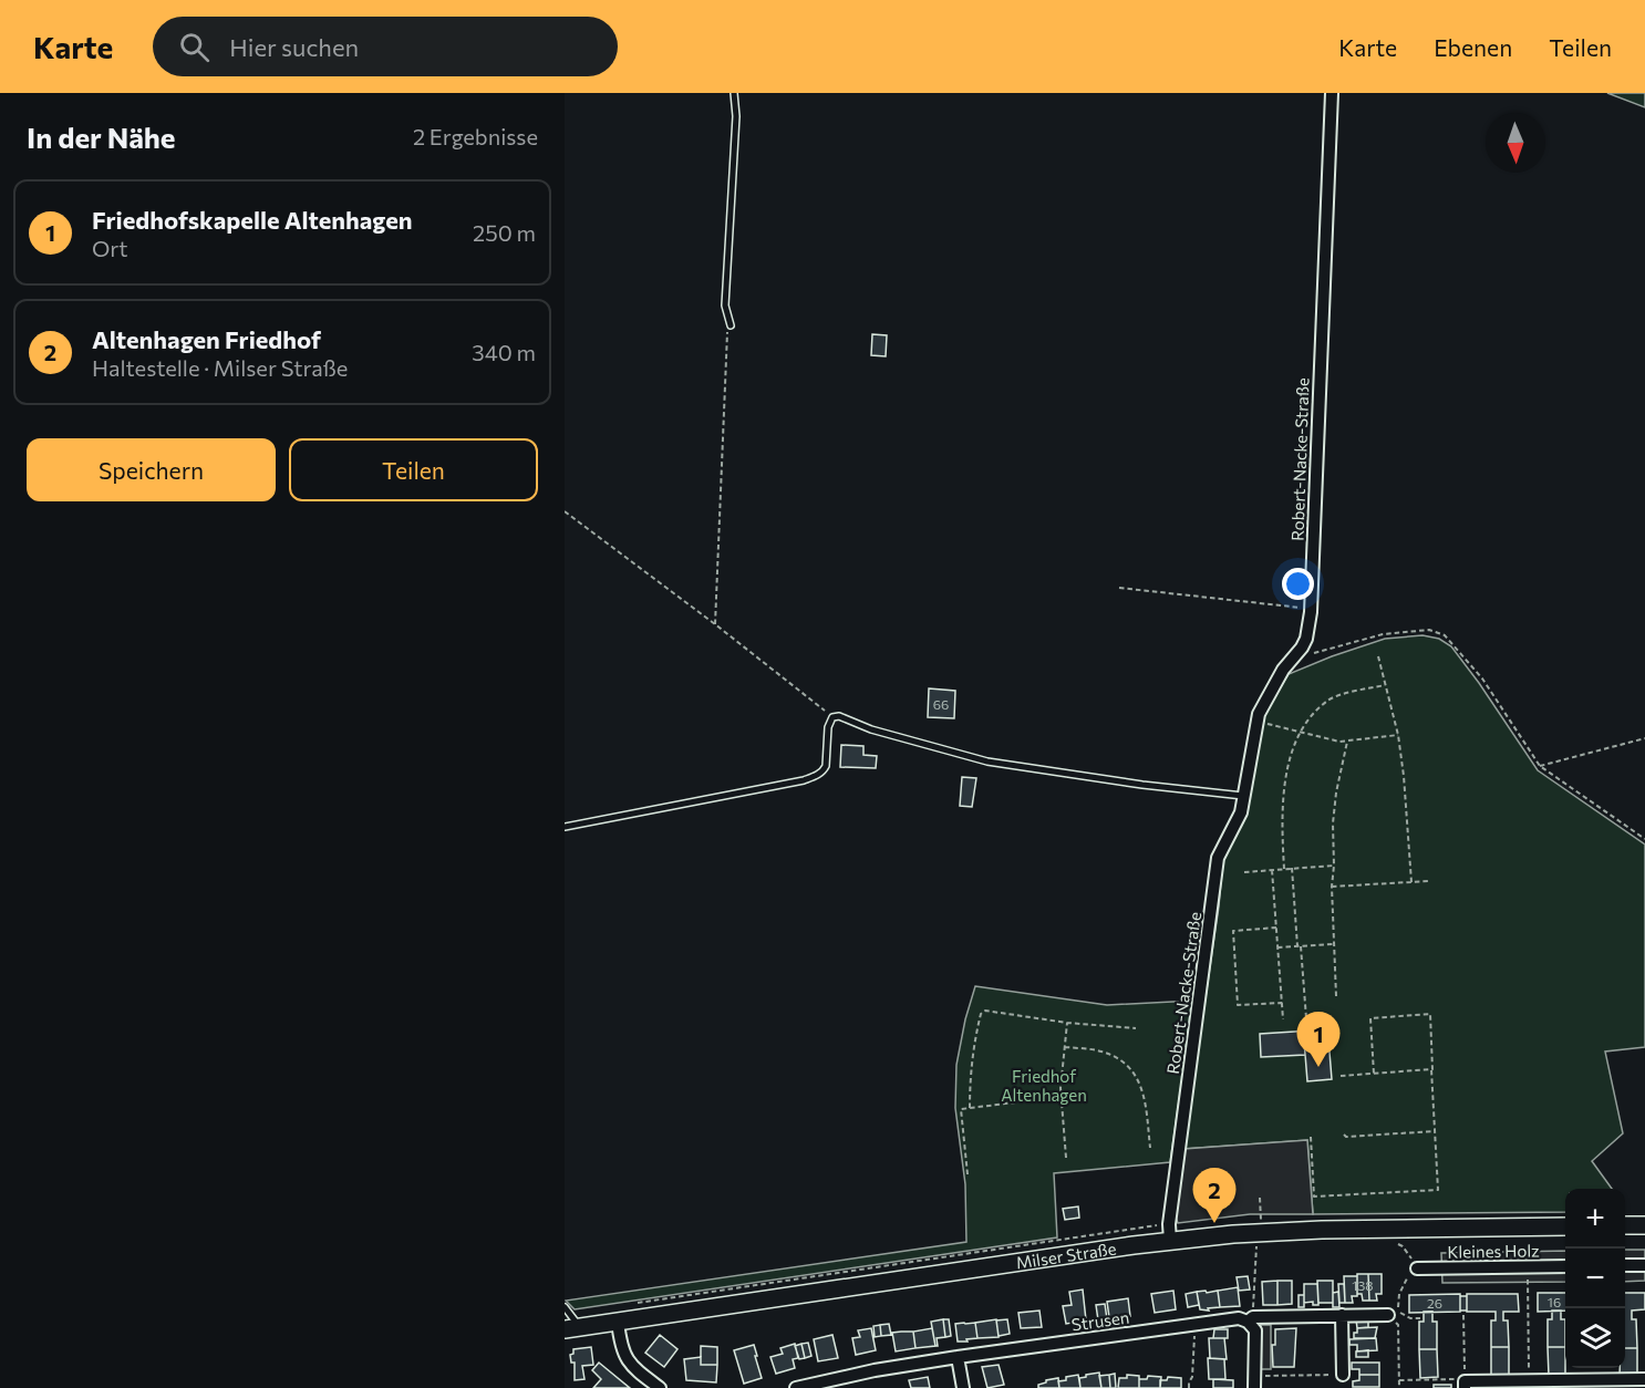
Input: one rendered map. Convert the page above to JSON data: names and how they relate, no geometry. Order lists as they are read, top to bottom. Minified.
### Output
{"streets":{"main road":["Milser Straße"],"street":["Robert-Nacke-Straße","Kleines Holz","Strusen"]},"crossings":[["Robert-Nacke-Straße","Milser Straße"]],"parks":["Friedhof Altenhagen"],"house_numbers":["66","138","16","26"],"north":"bottom","page":{"header":"Karte","search":"Hier suchen","nav":["Karte","Ebenen","Teilen"],"heading":["In der Nähe","2 Ergebnisse"],"list":[{"mark":"1","name":"Friedhofskapelle Altenhagen","note":"Ort","value":"250 m"},{"mark":"2","name":"Altenhagen Friedhof","note":"Haltestelle · Milser Straße","value":"340 m"}],"buttons":["Speichern","Teilen"],"pins":["1","2"],"map_buttons":["+","−"]}}
